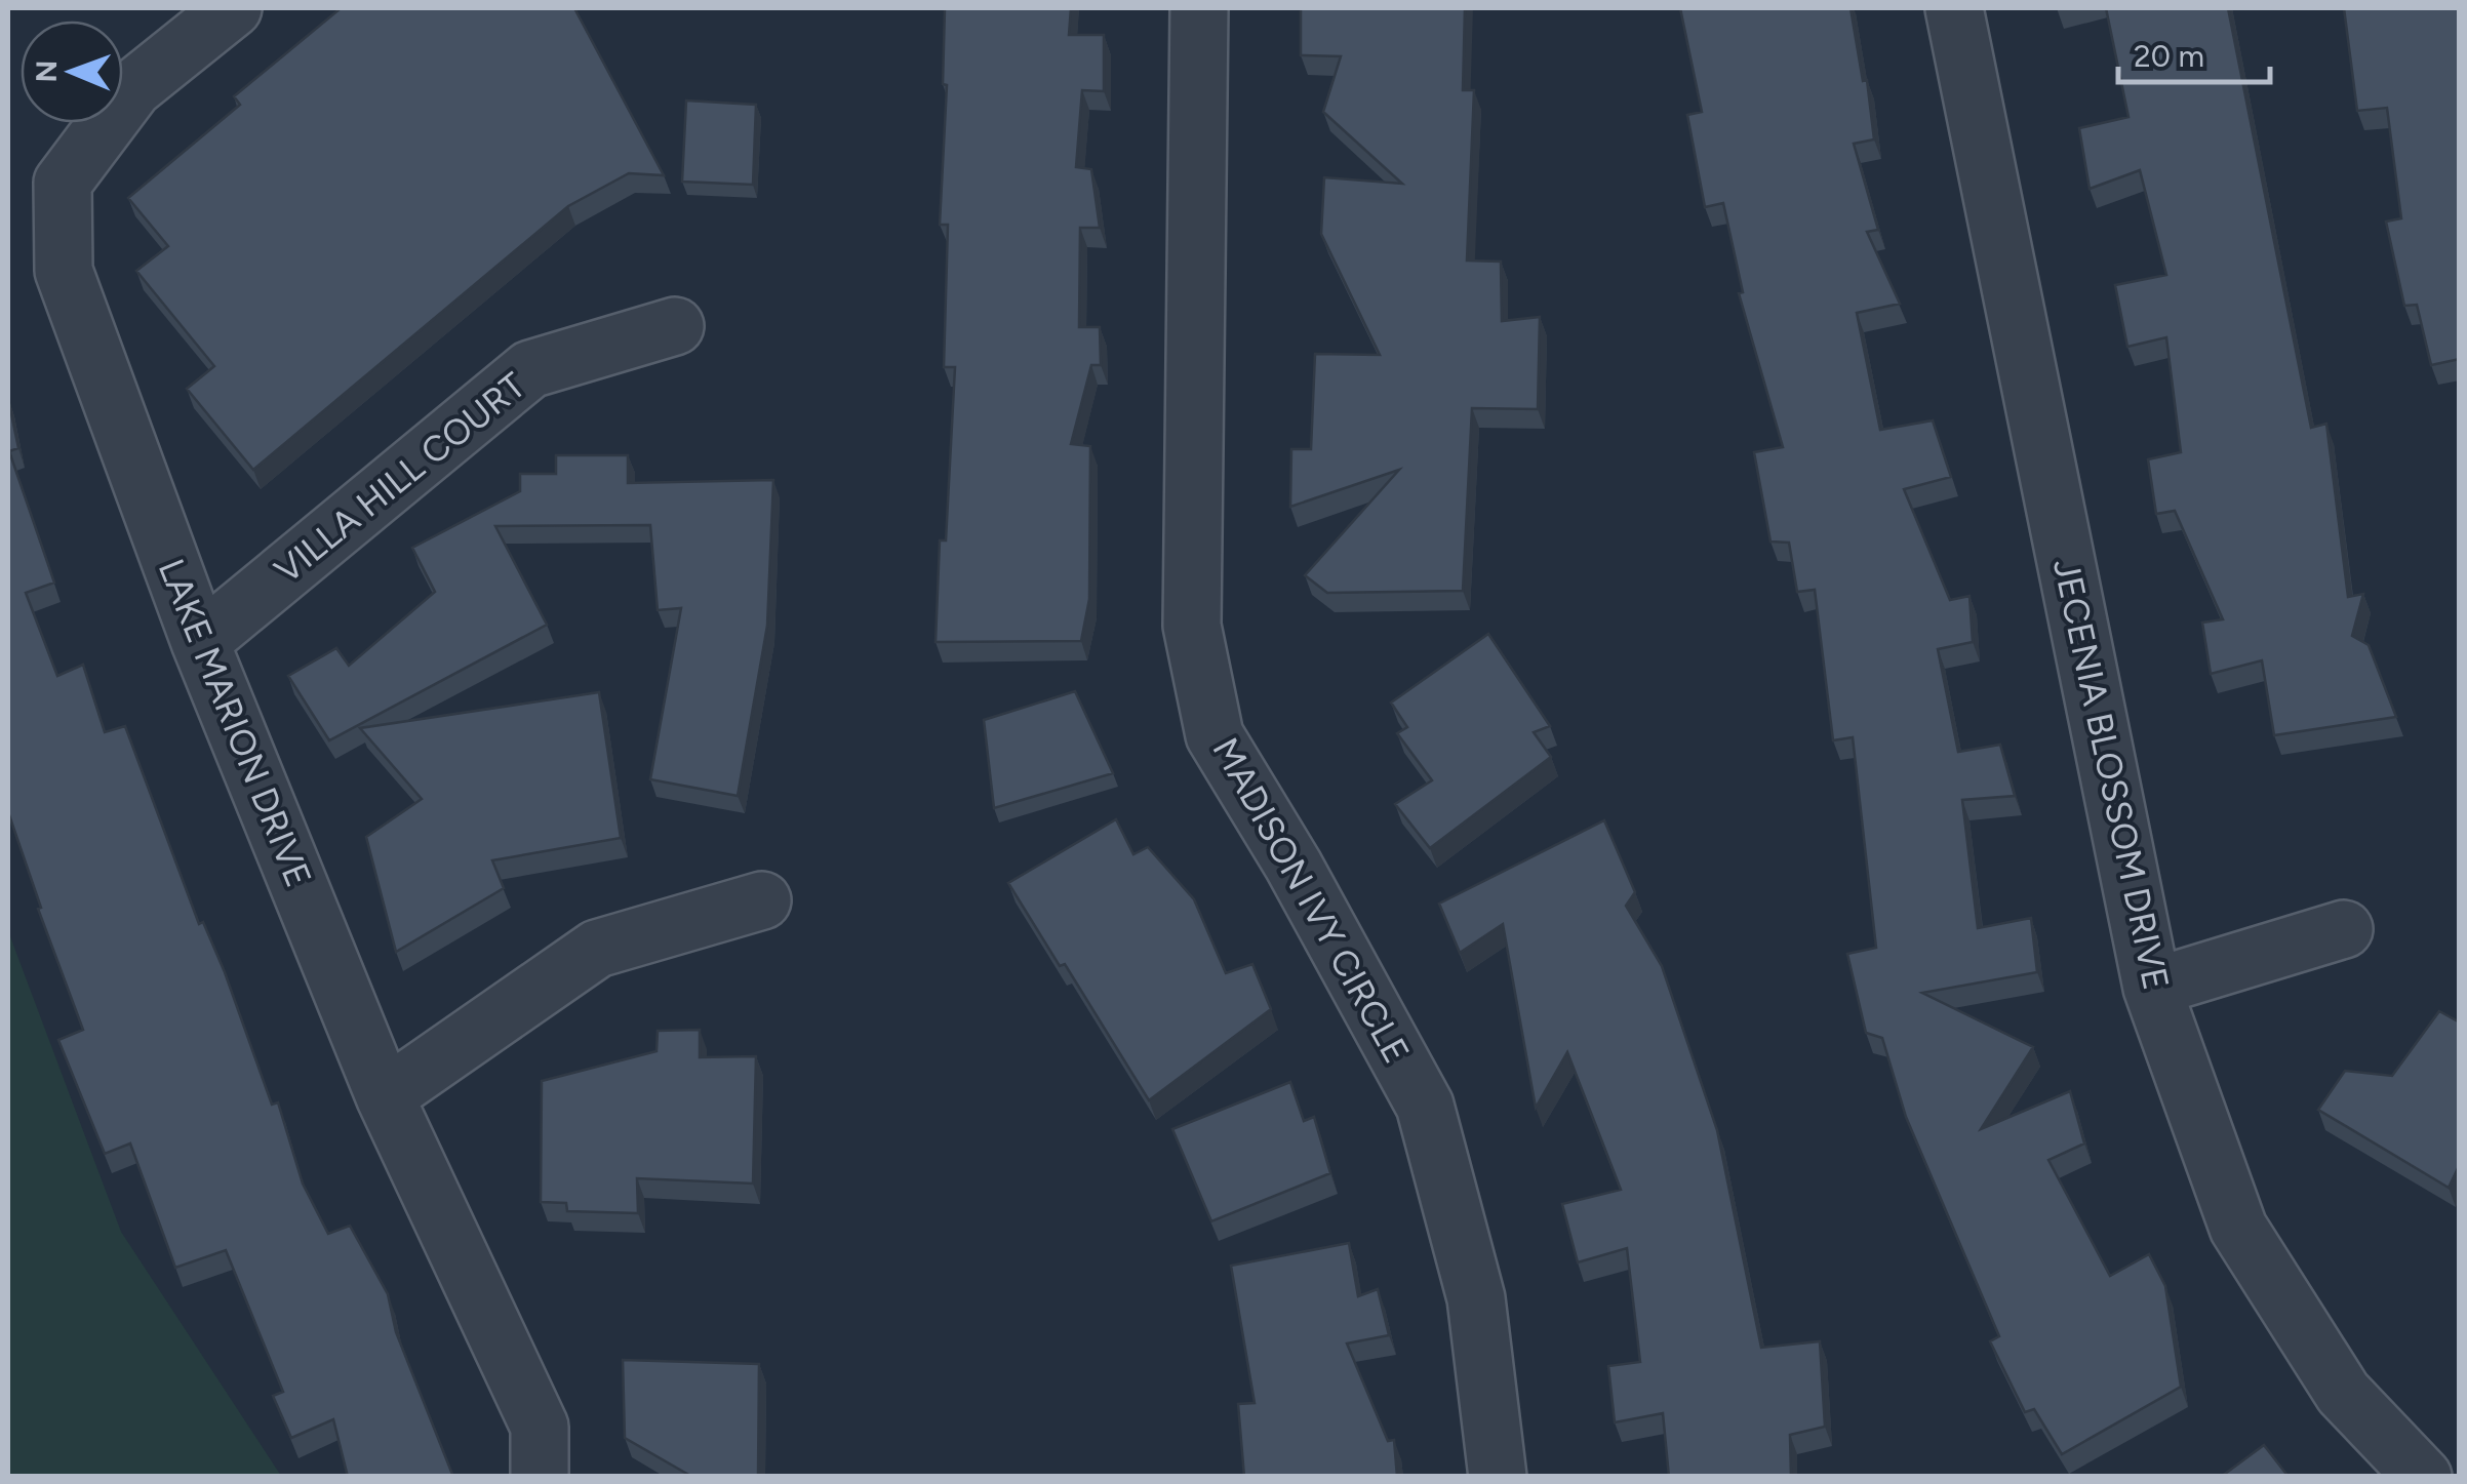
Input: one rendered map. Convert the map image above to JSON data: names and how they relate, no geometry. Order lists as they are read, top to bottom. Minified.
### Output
{"streets":{"street":["VILLA HILL COURT","LAKE MARION DRIVE","JECENIA BLOSSOM DRIVE","MADISON IVY CIRCLE"]},"crossings":[["VILLA HILL COURT","LAKE MARION DRIVE"]],"scale_bar":"20 m","north":"left"}
